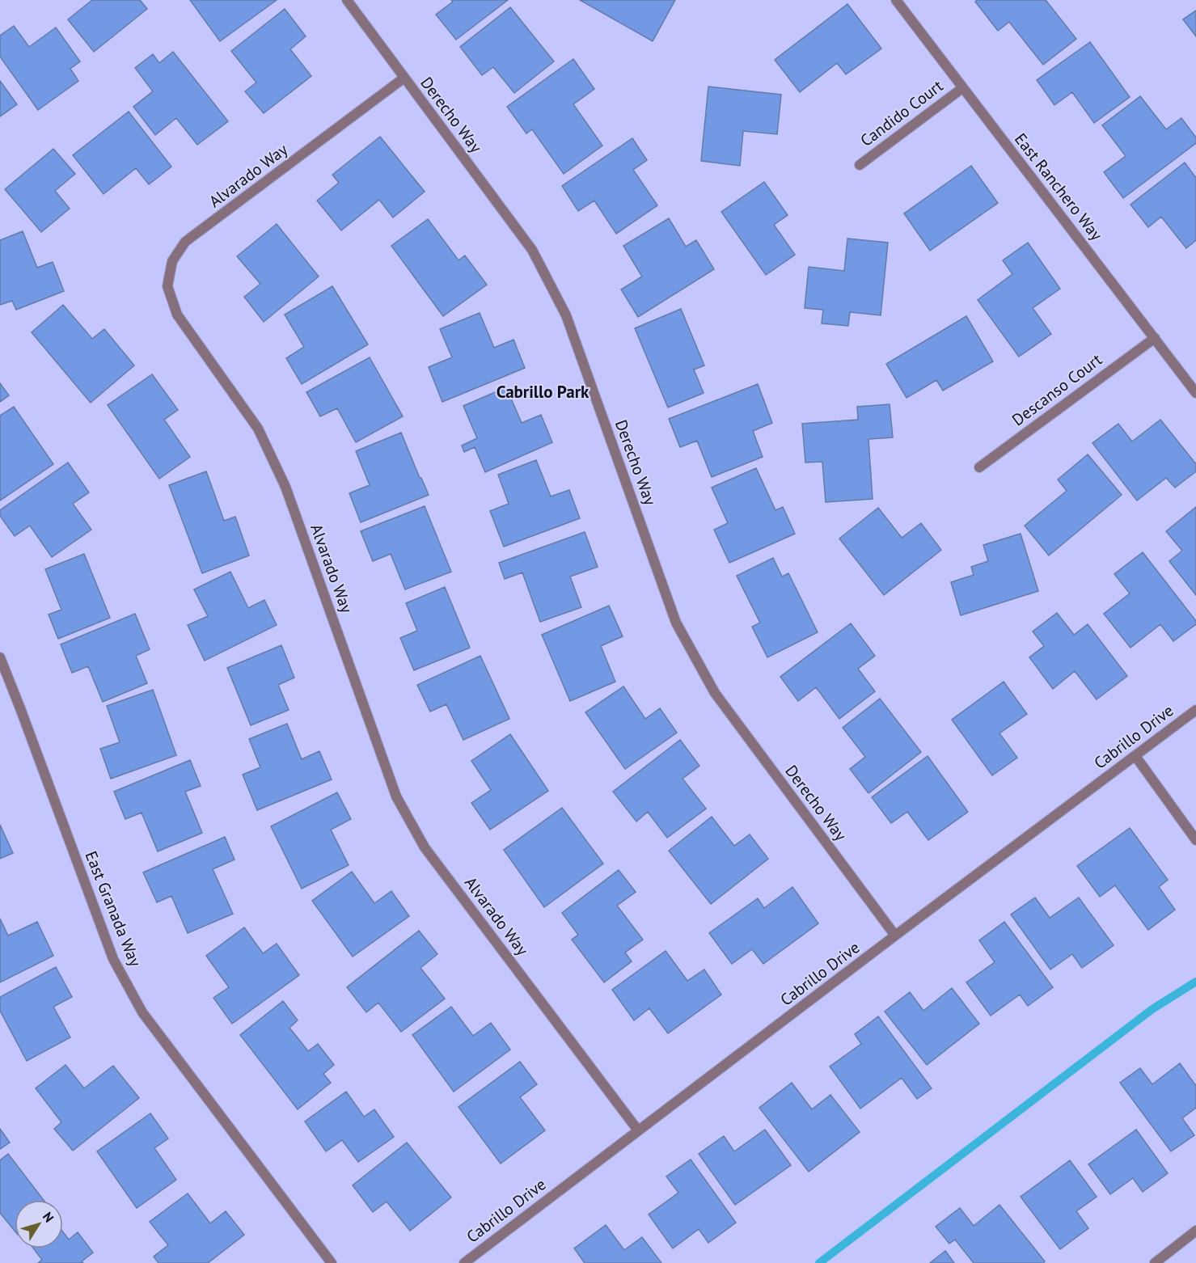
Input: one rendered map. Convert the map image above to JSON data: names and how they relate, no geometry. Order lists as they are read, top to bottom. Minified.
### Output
{"streets":{"street":["Candido Court","Derecho Way","Alvarado Way","East Ranchero Way","Descanso Court","Cabrillo Drive","East Granada Way"]},"crossings":[["Candido Court","East Ranchero Way"],["Derecho Way","Alvarado Way"],["Derecho Way","Cabrillo Drive"],["Alvarado Way","Cabrillo Drive"],["East Ranchero Way","Descanso Court"]],"districts":["Cabrillo Park"],"north":"top right"}
